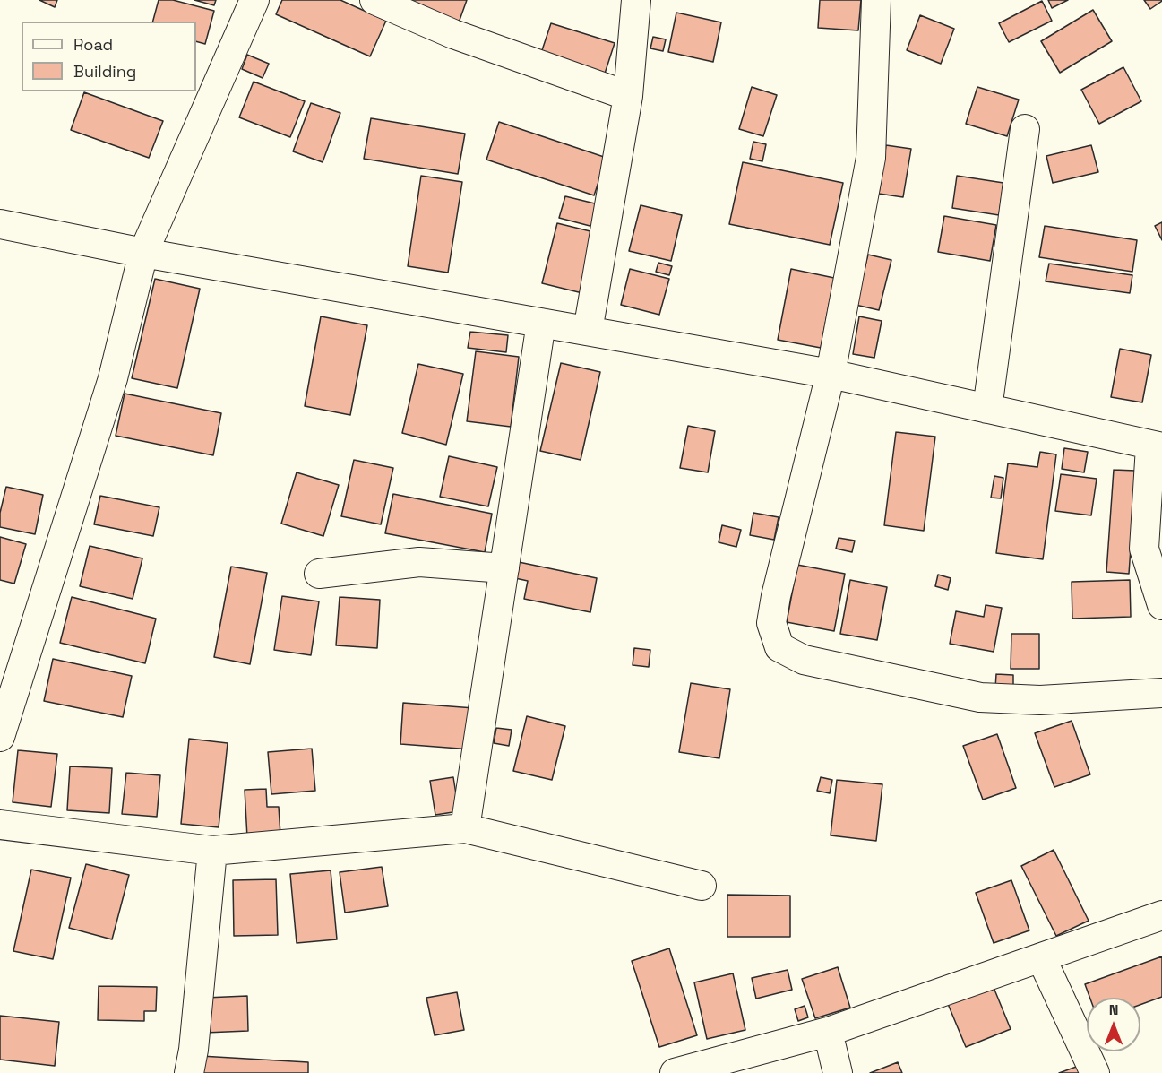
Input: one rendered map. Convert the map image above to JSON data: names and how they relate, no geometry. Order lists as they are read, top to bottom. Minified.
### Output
{"legend":["Road","Building"],"north":"top"}
